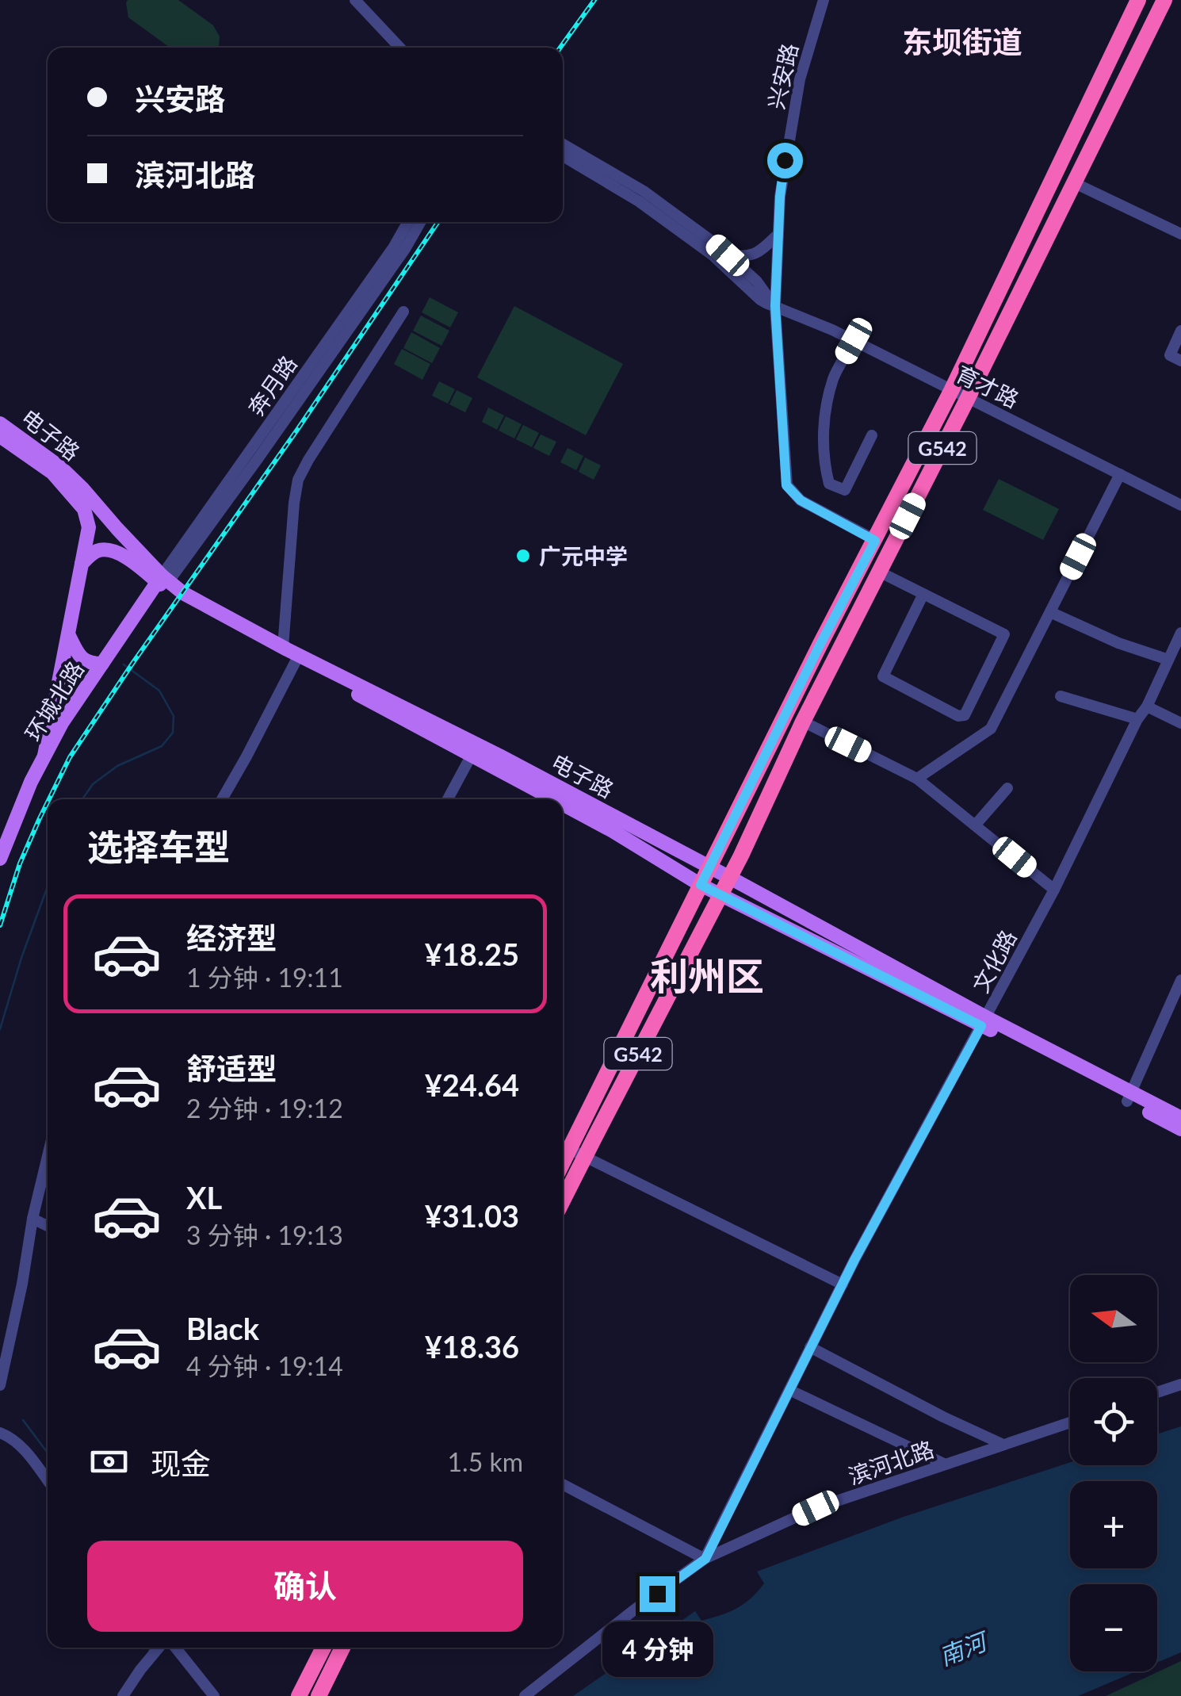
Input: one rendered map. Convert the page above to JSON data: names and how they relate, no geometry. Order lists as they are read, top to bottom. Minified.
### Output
{"streets":{"highway":["G542"],"main road":["电子路","环城北路"],"street":["兴安路","奔月路","育才路","文化路","滨河北路"]},"crossings":[["兴安路","育才路"],["兴安路","G542"],["奔月路","电子路"],["奔月路","环城北路"],["育才路","G542"],["电子路","G542"],["电子路","环城北路"],["电子路","文化路"],["文化路","滨河北路"]],"districts":["东坝街道","利州区"],"water":["南河"],"places":["广元中学"],"north":"left","page":{"banner":["兴安路","滨河北路"],"heading":"选择车型","list":[{"name":"经济型","note":"1 分钟 · 19:11","value":"¥18.25"},{"name":"舒适型","note":"2 分钟 · 19:12","value":"¥24.64"},{"name":"XL","note":"3 分钟 · 19:13","value":"¥31.03"},{"name":"Black","note":"4 分钟 · 19:14","value":"¥18.36"}],"map_buttons":["+","−"],"pay":["现金","1.5 km"],"buttons":"确认","bubble":"4 分钟"}}
